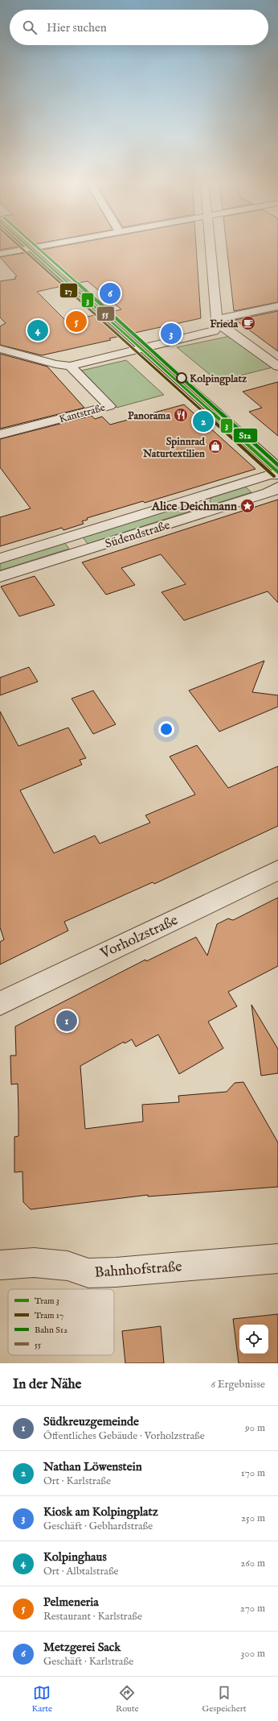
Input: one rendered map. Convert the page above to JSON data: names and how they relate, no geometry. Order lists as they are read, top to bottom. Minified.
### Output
{"streets":{"street":["Kantstraße","Südendstraße","Vorholzstraße","Bahnhofstraße"]},"places":{"cafe":["Frieda"],"other":["Kolpingplatz"],"restaurant":["Panorama"],"shop":["Spinnrad Naturtextilien"],"place":["Alice Deichmann"]},"lines":["tram line 3","tram line 17","rail line S12","transit line 55"],"legend":["Tram 3","Tram 17","Bahn S12","55"],"page":{"search":"Hier suchen","pins":["6","5","4","3","2","1"],"heading":["In der Nähe","6 Ergebnisse"],"list":[{"mark":"1","name":"Südkreuzgemeinde","note":"Öffentliches Gebäude · Vorholzstraße","value":"90 m"},{"mark":"2","name":"Nathan Löwenstein","note":"Ort · Karlstraße","value":"170 m"},{"mark":"3","name":"Kiosk am Kolpingplatz","note":"Geschäft · Gebhardstraße","value":"250 m"},{"mark":"4","name":"Kolpinghaus","note":"Ort · Albtalstraße","value":"260 m"},{"mark":"5","name":"Pelmeneria","note":"Restaurant · Karlstraße","value":"270 m"},{"mark":"6","name":"Metzgerei Sack","note":"Geschäft · Karlstraße","value":"300 m"}],"nav":["Karte","Route","Gespeichert"]}}
